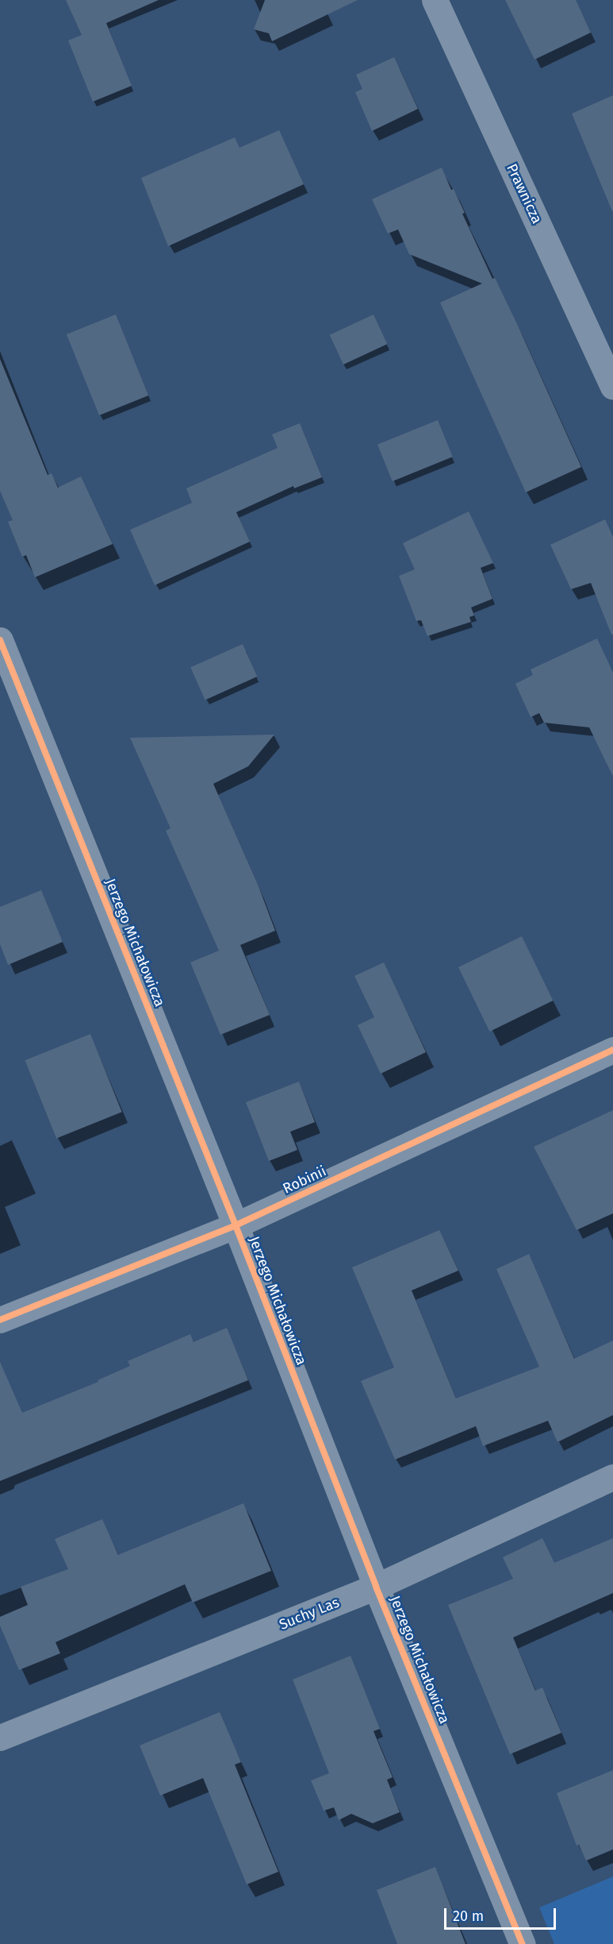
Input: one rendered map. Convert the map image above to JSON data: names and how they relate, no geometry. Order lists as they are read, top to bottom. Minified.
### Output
{"streets":{"street":["Prawnicza","Jerzego Michałowicza","Robinii","Suchy Las"]},"crossings":[["Jerzego Michałowicza","Robinii"],["Jerzego Michałowicza","Suchy Las"]],"scale_bar":"20 m"}
